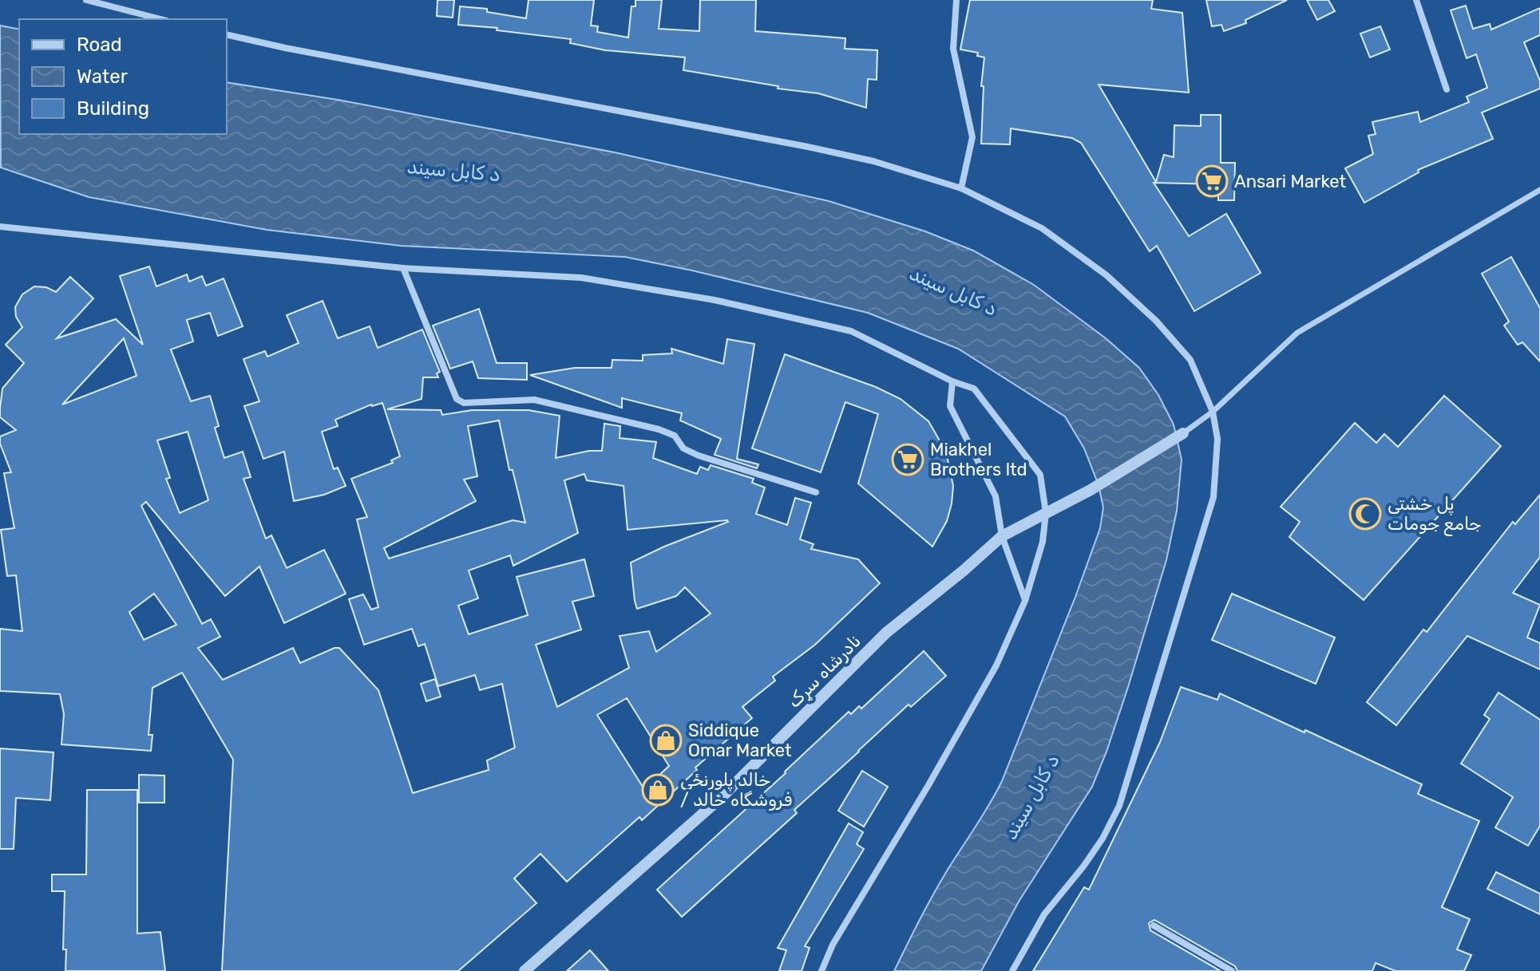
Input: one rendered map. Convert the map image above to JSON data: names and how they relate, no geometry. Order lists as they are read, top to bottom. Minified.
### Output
{"streets":{"street":["نادرشاه سړک"]},"water":["د کابل سيند"],"places":{"supermarket":["Ansari Market","Miakhel Brothers ltd"],"mosque":["پل خشتی جامع جومات"],"shop":["Siddique Omar Market","خالد پلورنځی / فروشگاه خالد"]},"legend":["Road","Water","Building"]}
